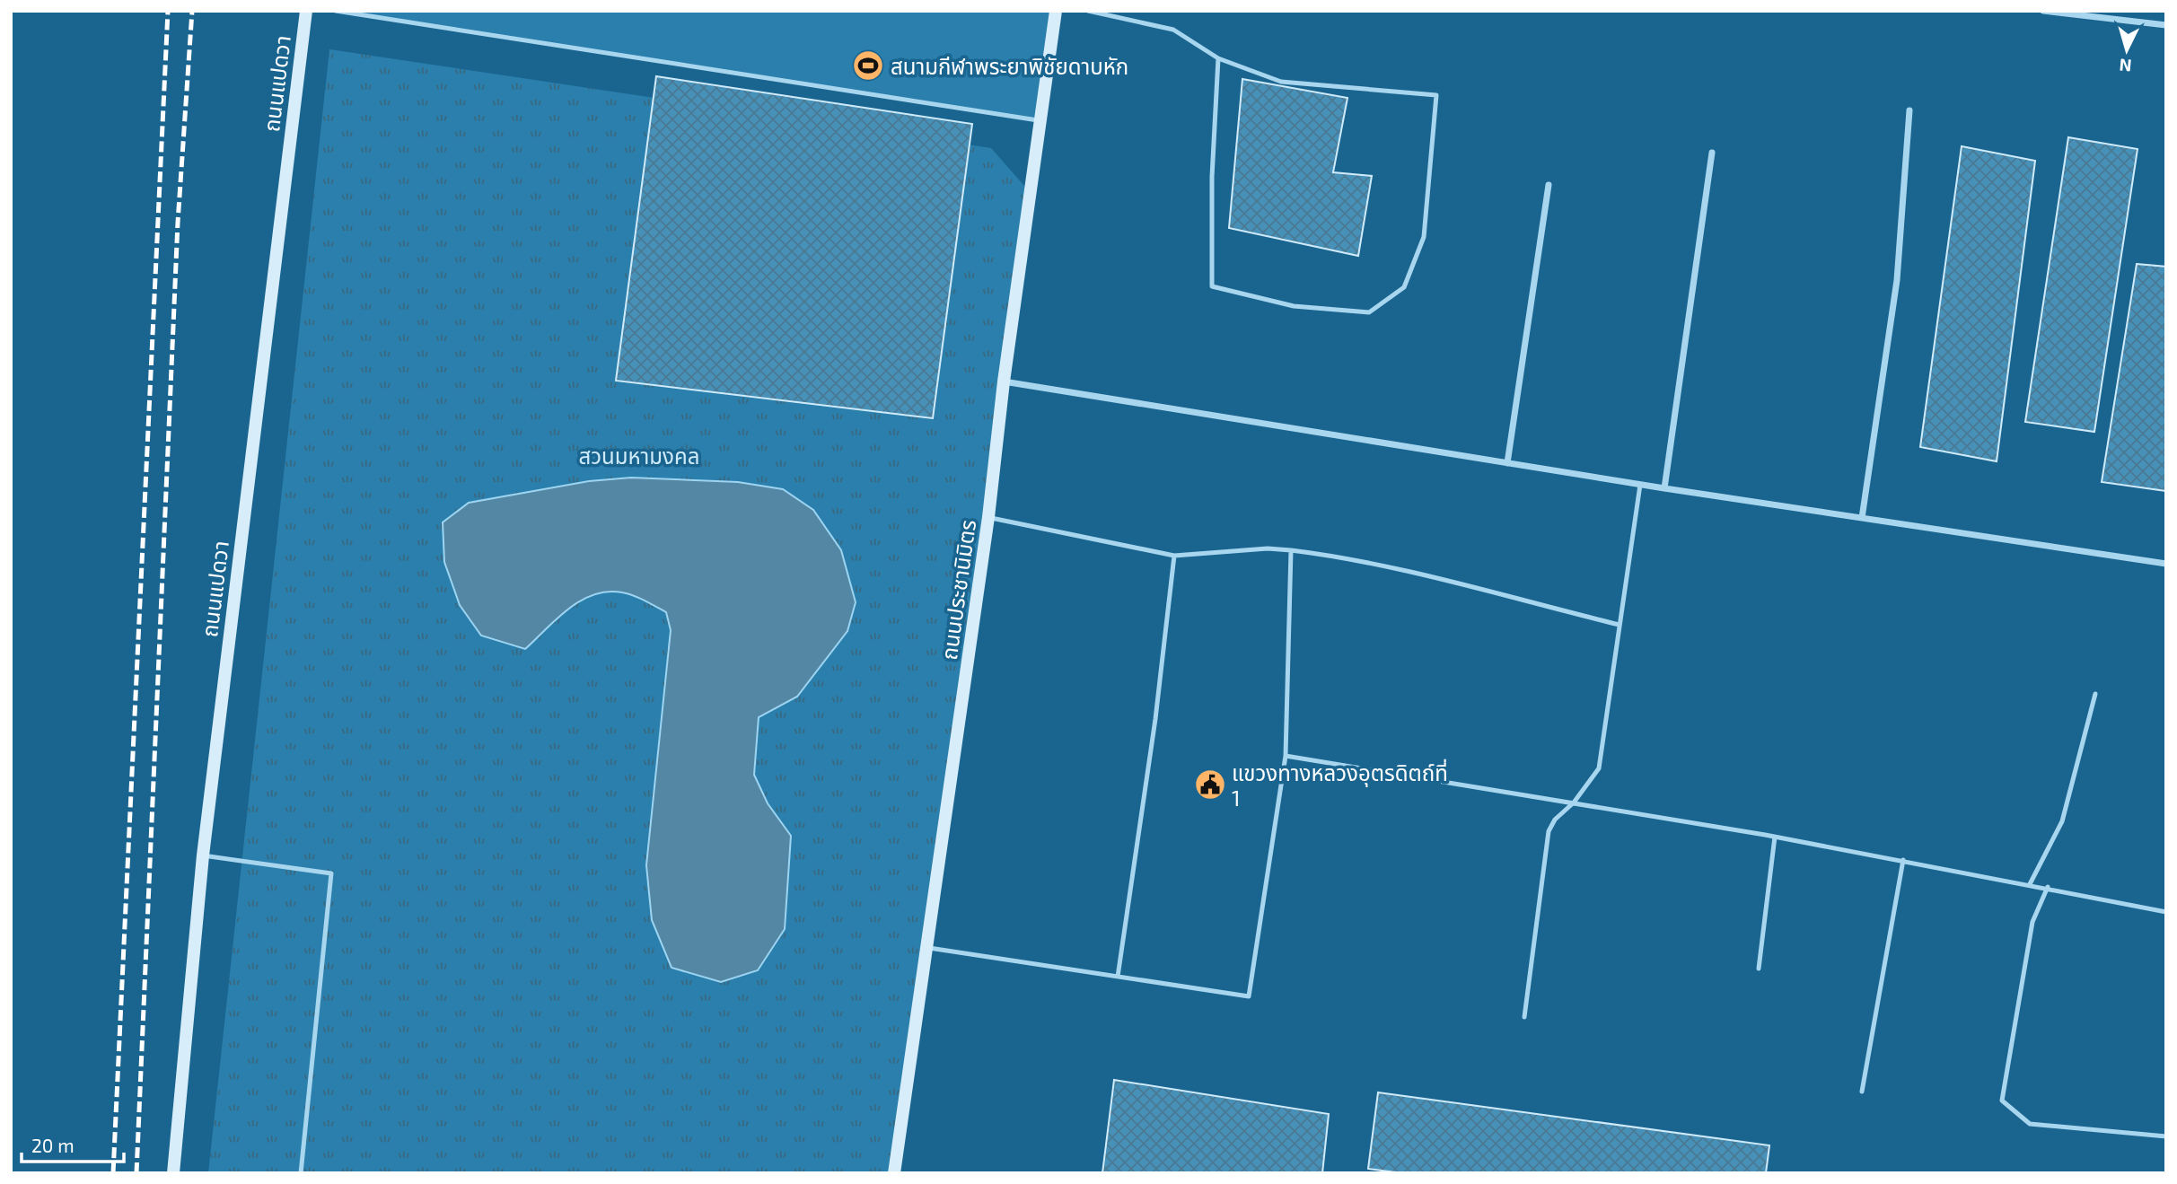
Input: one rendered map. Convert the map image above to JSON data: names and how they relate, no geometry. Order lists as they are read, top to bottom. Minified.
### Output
{"streets":{"main road":["ถนนแปดวา","ถนนประชานิมิตร"]},"parks":["สวนมหามงคล"],"places":{"sports":["สนามกีฬาพระยาพิชัยดาบหัก"],"public building":["แขวงทางหลวงอุตรดิตถ์ที่ 1"]},"scale_bar":"20 m","north":"bottom"}
